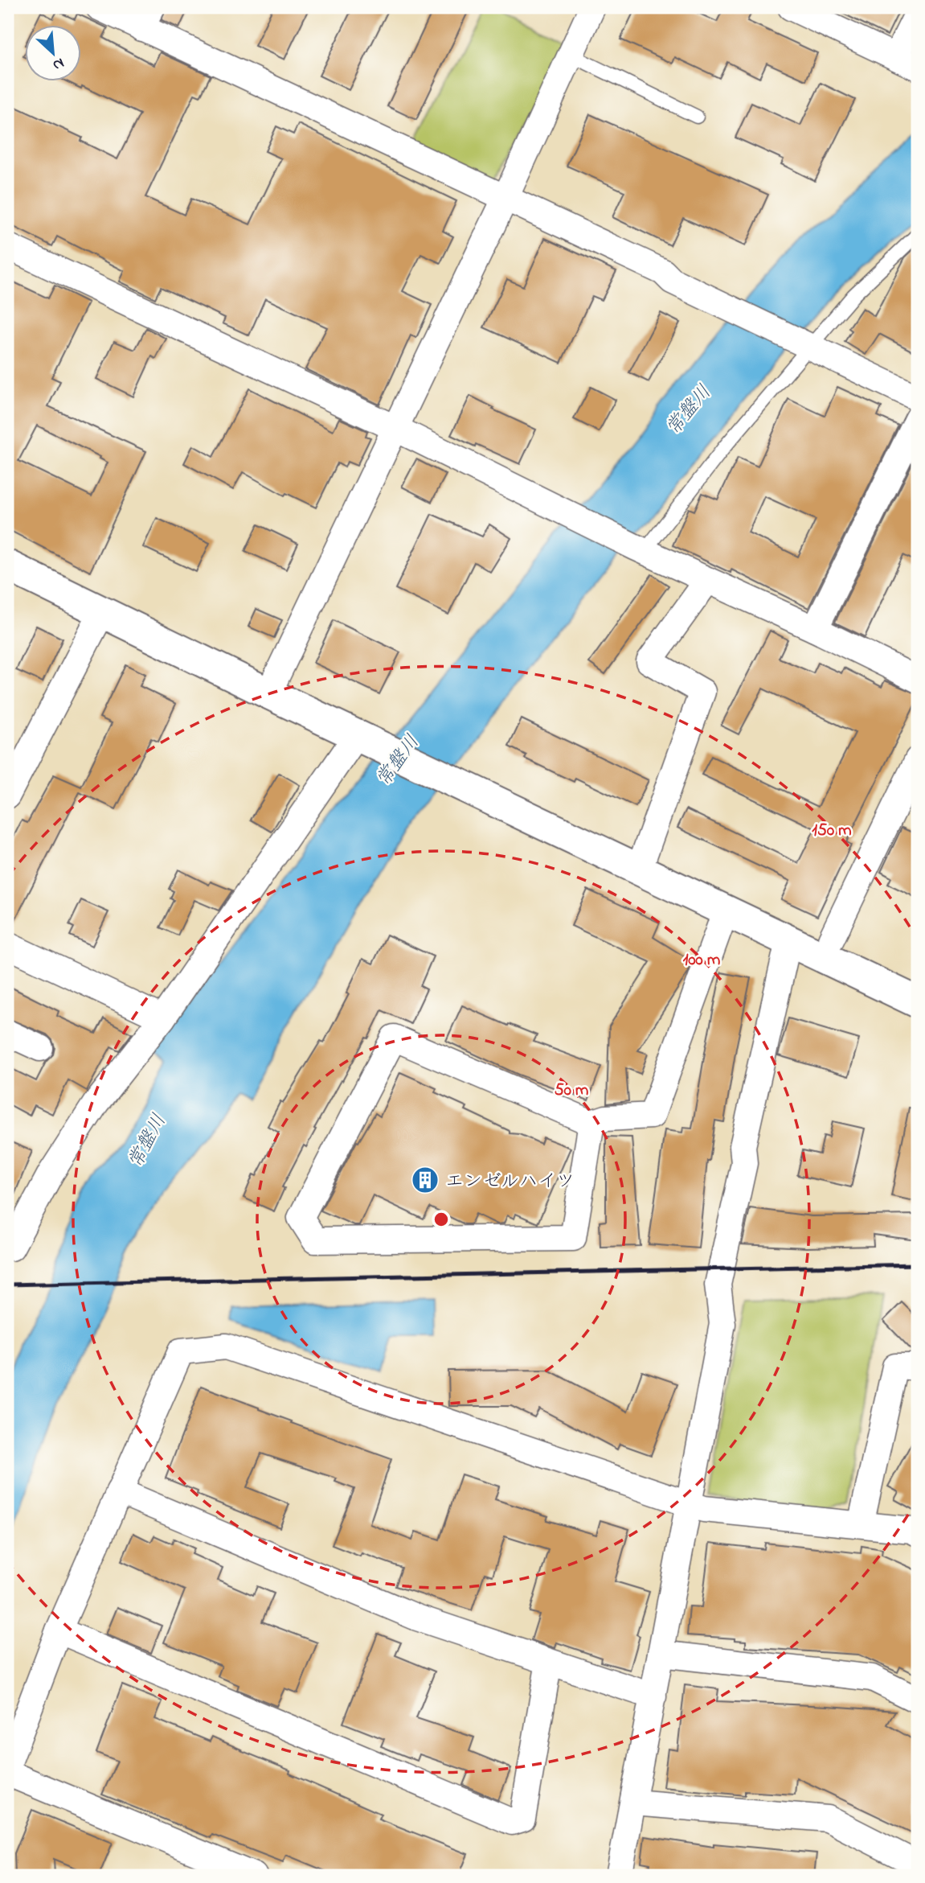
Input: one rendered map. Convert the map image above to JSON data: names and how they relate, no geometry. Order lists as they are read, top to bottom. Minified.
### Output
{"water":["常盤川"],"places":{"building":["エンゼルハイツ"]},"north":"bottom right","rings":["150 m","100 m","50 m"]}
